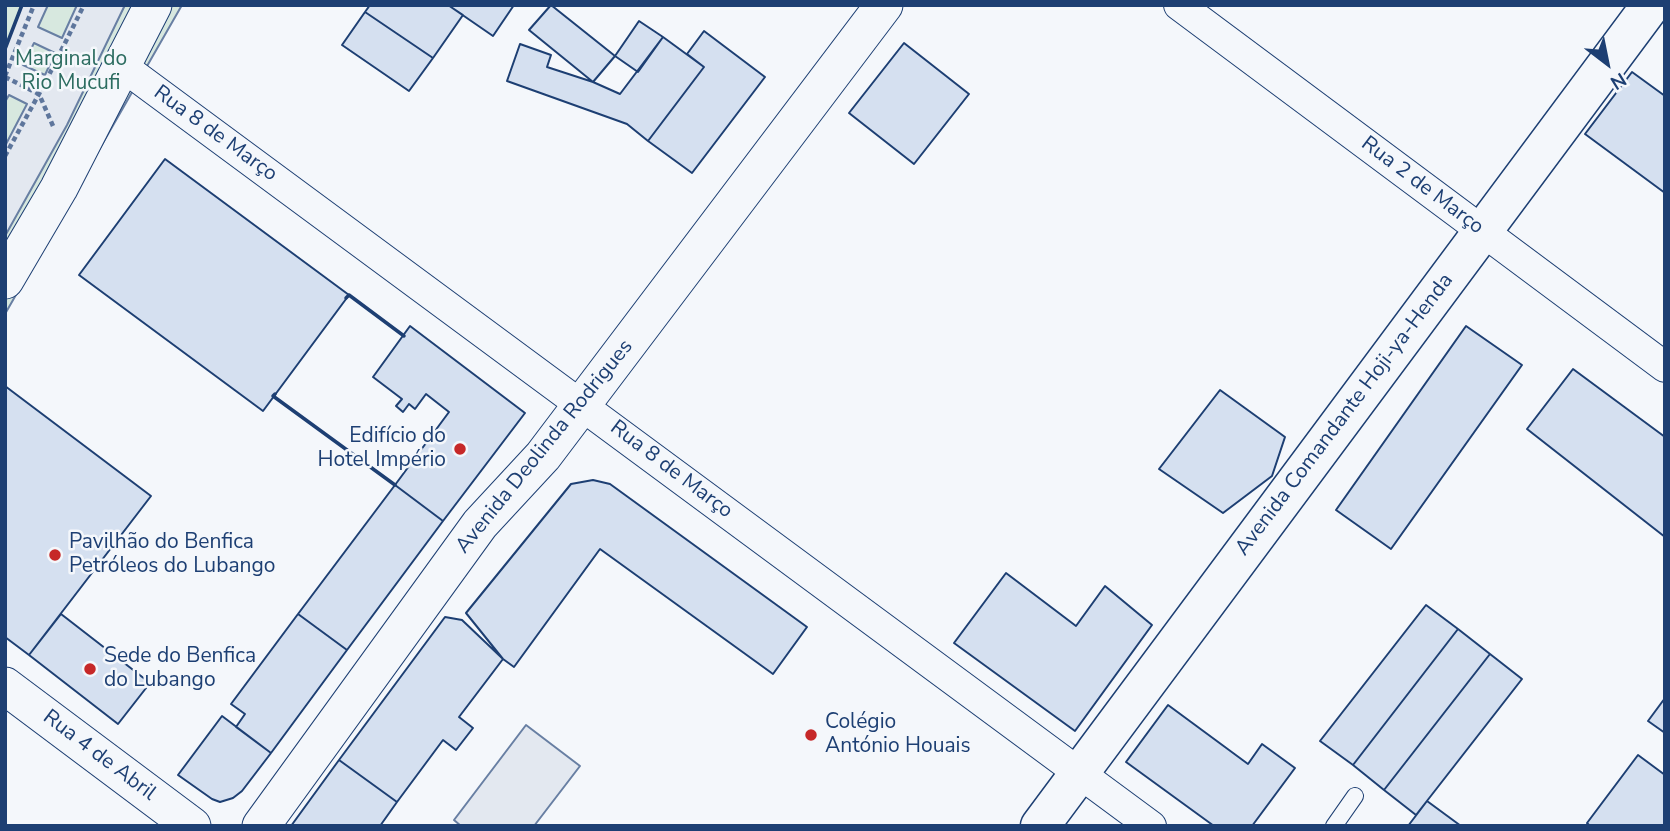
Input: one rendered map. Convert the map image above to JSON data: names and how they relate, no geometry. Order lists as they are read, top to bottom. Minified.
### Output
{"streets":{"main road":["Avenida Comandante Hoji-ya-Henda"],"street":["Rua 8 de Março","Rua 2 de Março","Avenida Deolinda Rodrigues","Rua 4 de Abril"]},"crossings":[["Rua 8 de Março","Avenida Comandante Hoji-ya-Henda"],["Rua 8 de Março","Avenida Deolinda Rodrigues"],["Rua 2 de Março","Avenida Comandante Hoji-ya-Henda"]],"parks":["Marginal do Rio Mucufi"],"places":["Edifício do Hotel Império","Pavilhão do Benfica Petróleos do Lubango","Sede do Benfica do Lubango","Colégio António Houais"],"north":"bottom right"}
